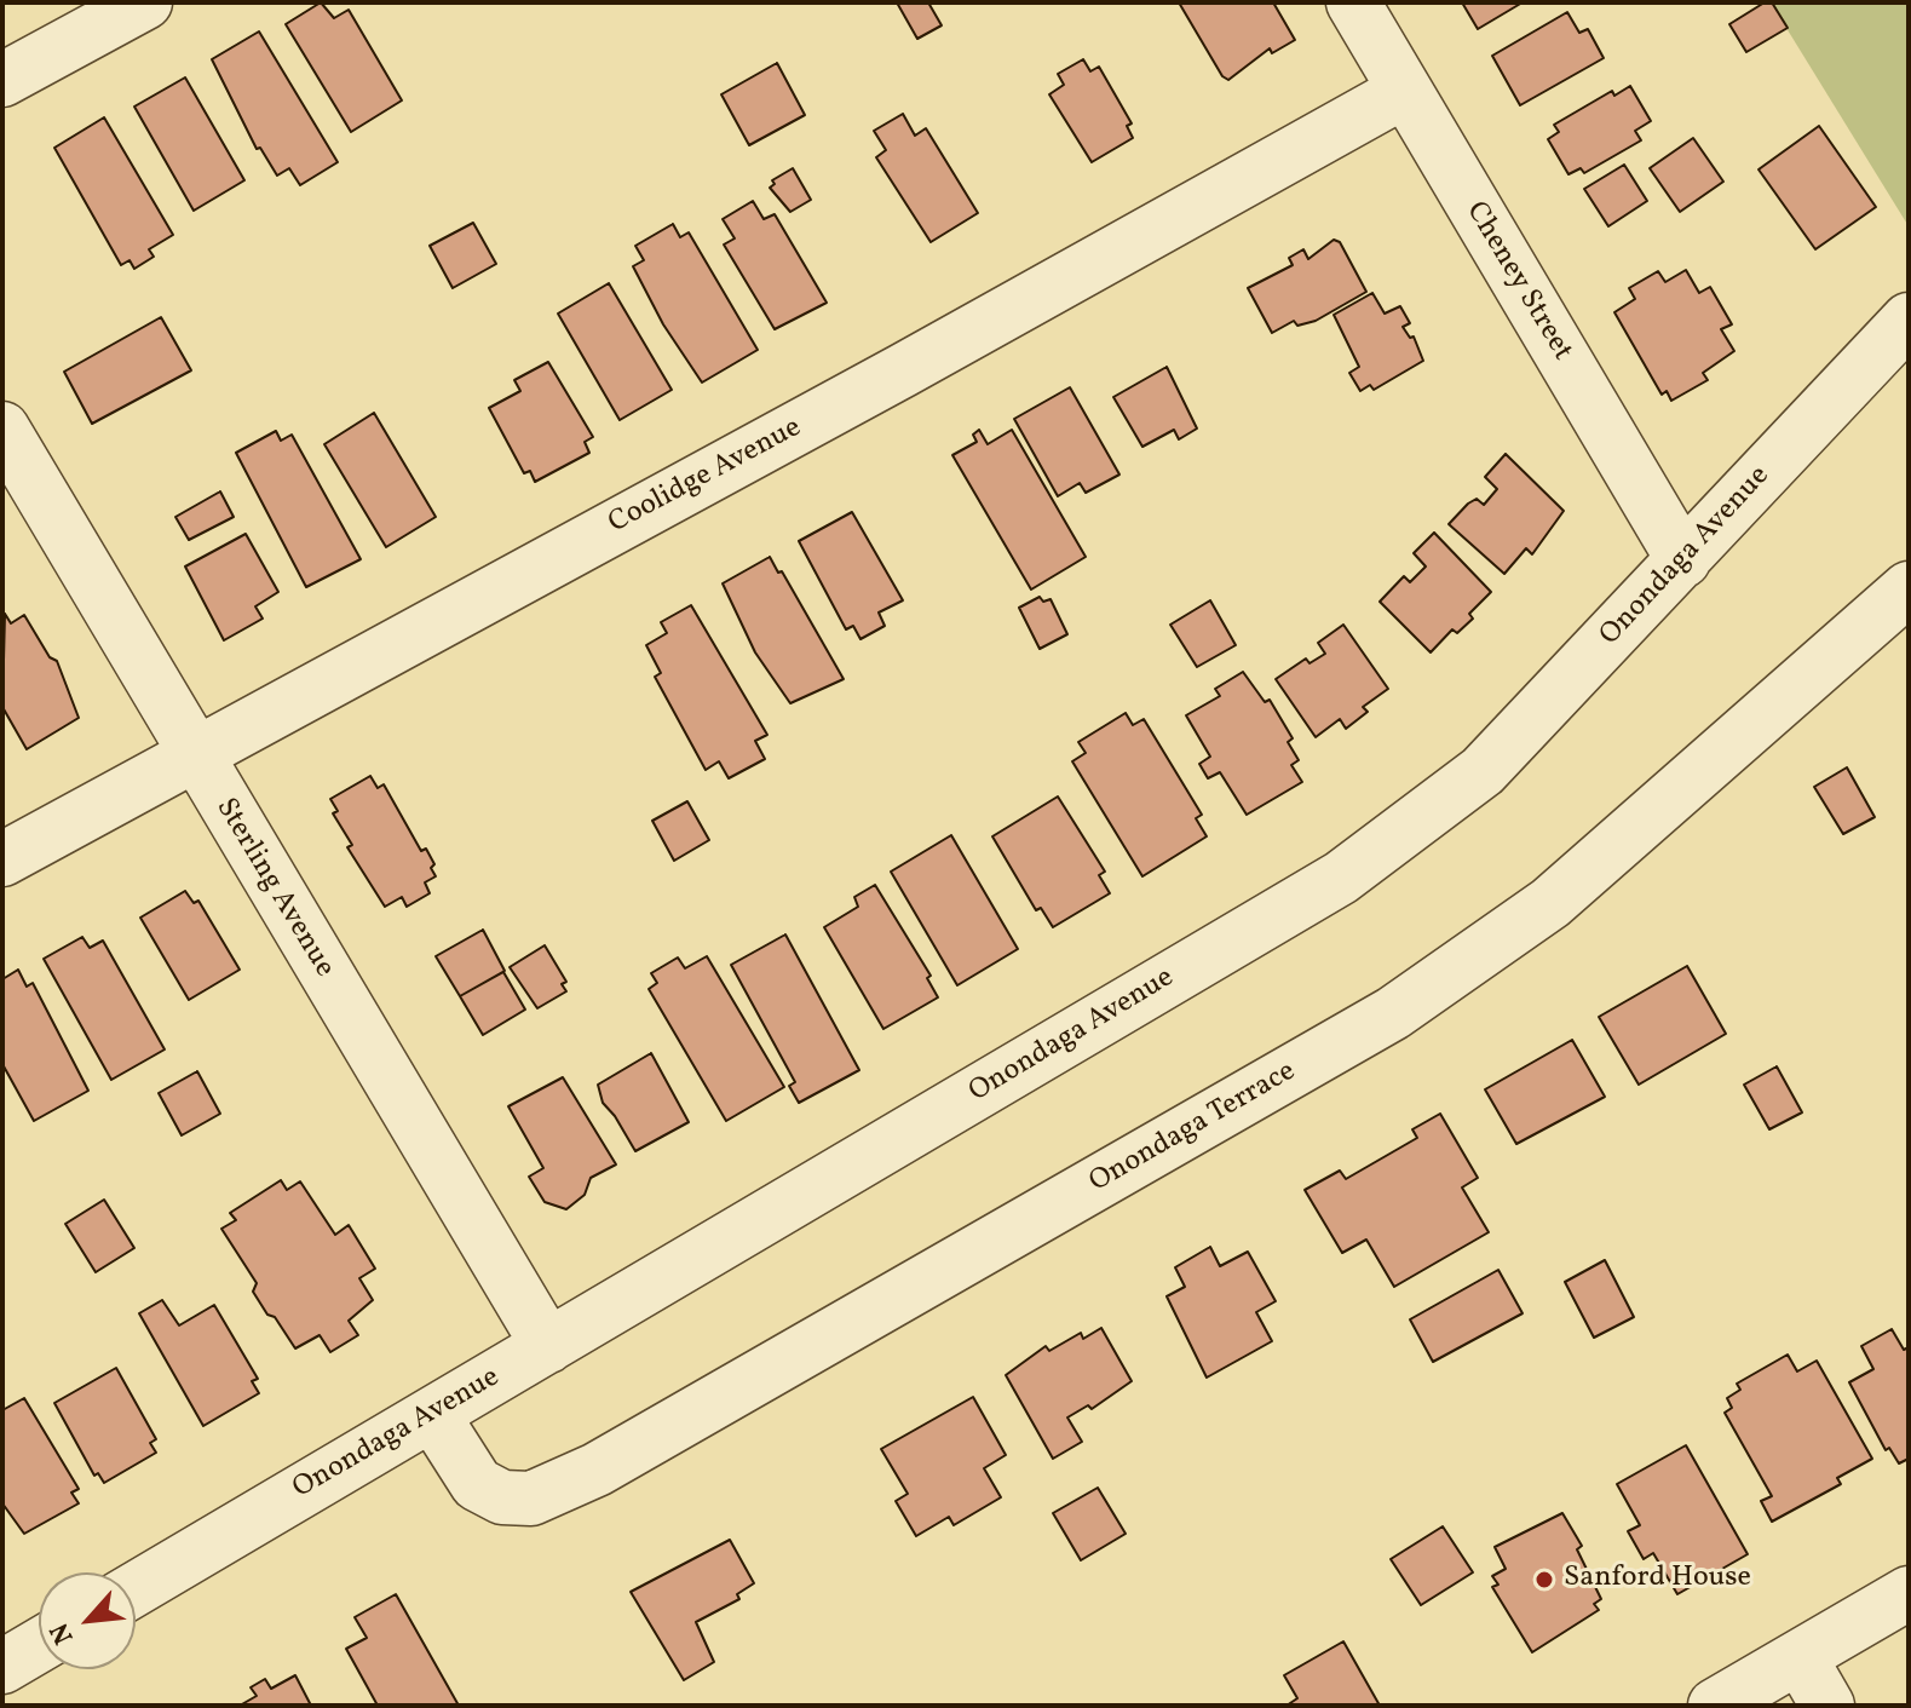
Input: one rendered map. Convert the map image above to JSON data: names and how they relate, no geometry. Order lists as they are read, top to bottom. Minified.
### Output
{"streets":{"street":["Cheney Street","Coolidge Avenue","Onondaga Avenue","Sterling Avenue","Onondaga Terrace"]},"crossings":[["Cheney Street","Coolidge Avenue"],["Cheney Street","Onondaga Avenue"],["Coolidge Avenue","Sterling Avenue"],["Onondaga Avenue","Sterling Avenue"],["Onondaga Avenue","Onondaga Terrace"]],"places":["Sanford House"],"north":"bottom left"}
